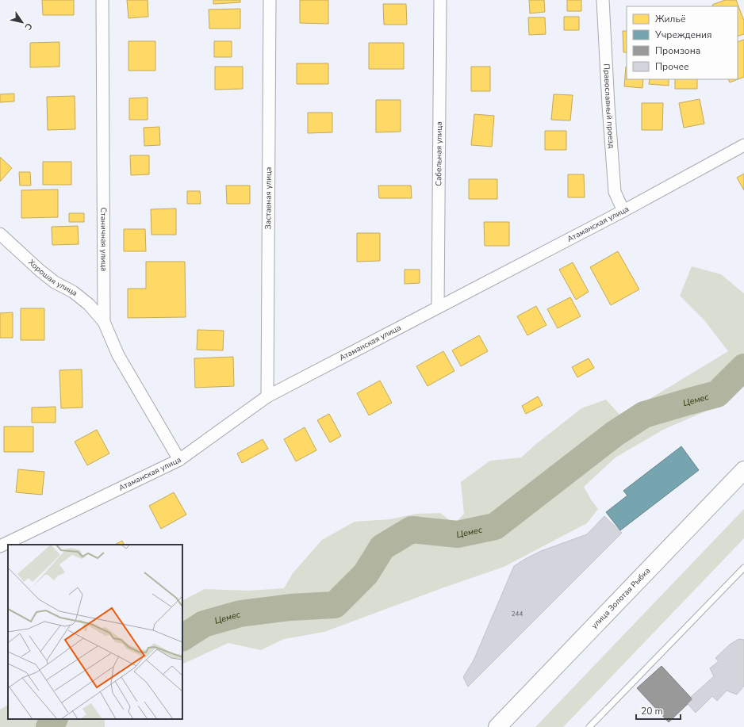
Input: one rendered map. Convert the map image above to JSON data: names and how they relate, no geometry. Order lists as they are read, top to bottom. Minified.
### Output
{"streets":{"highway":["улица Золотая Рыбка"],"street":["Православный проезд","Сабельная улица","Заставная улица","Атаманская улица","Станичная улица","Хорошая улица"]},"crossings":[["Православный проезд","Атаманская улица"],["Сабельная улица","Атаманская улица"],["Заставная улица","Атаманская улица"],["Атаманская улица","Станичная улица"],["Станичная улица","Хорошая улица"]],"water":["Цемес"],"house_numbers":["244"],"legend":["Жильё","Учреждения","Промзона","Прочее"],"scale_bar":"20 m","north":"bottom right"}
